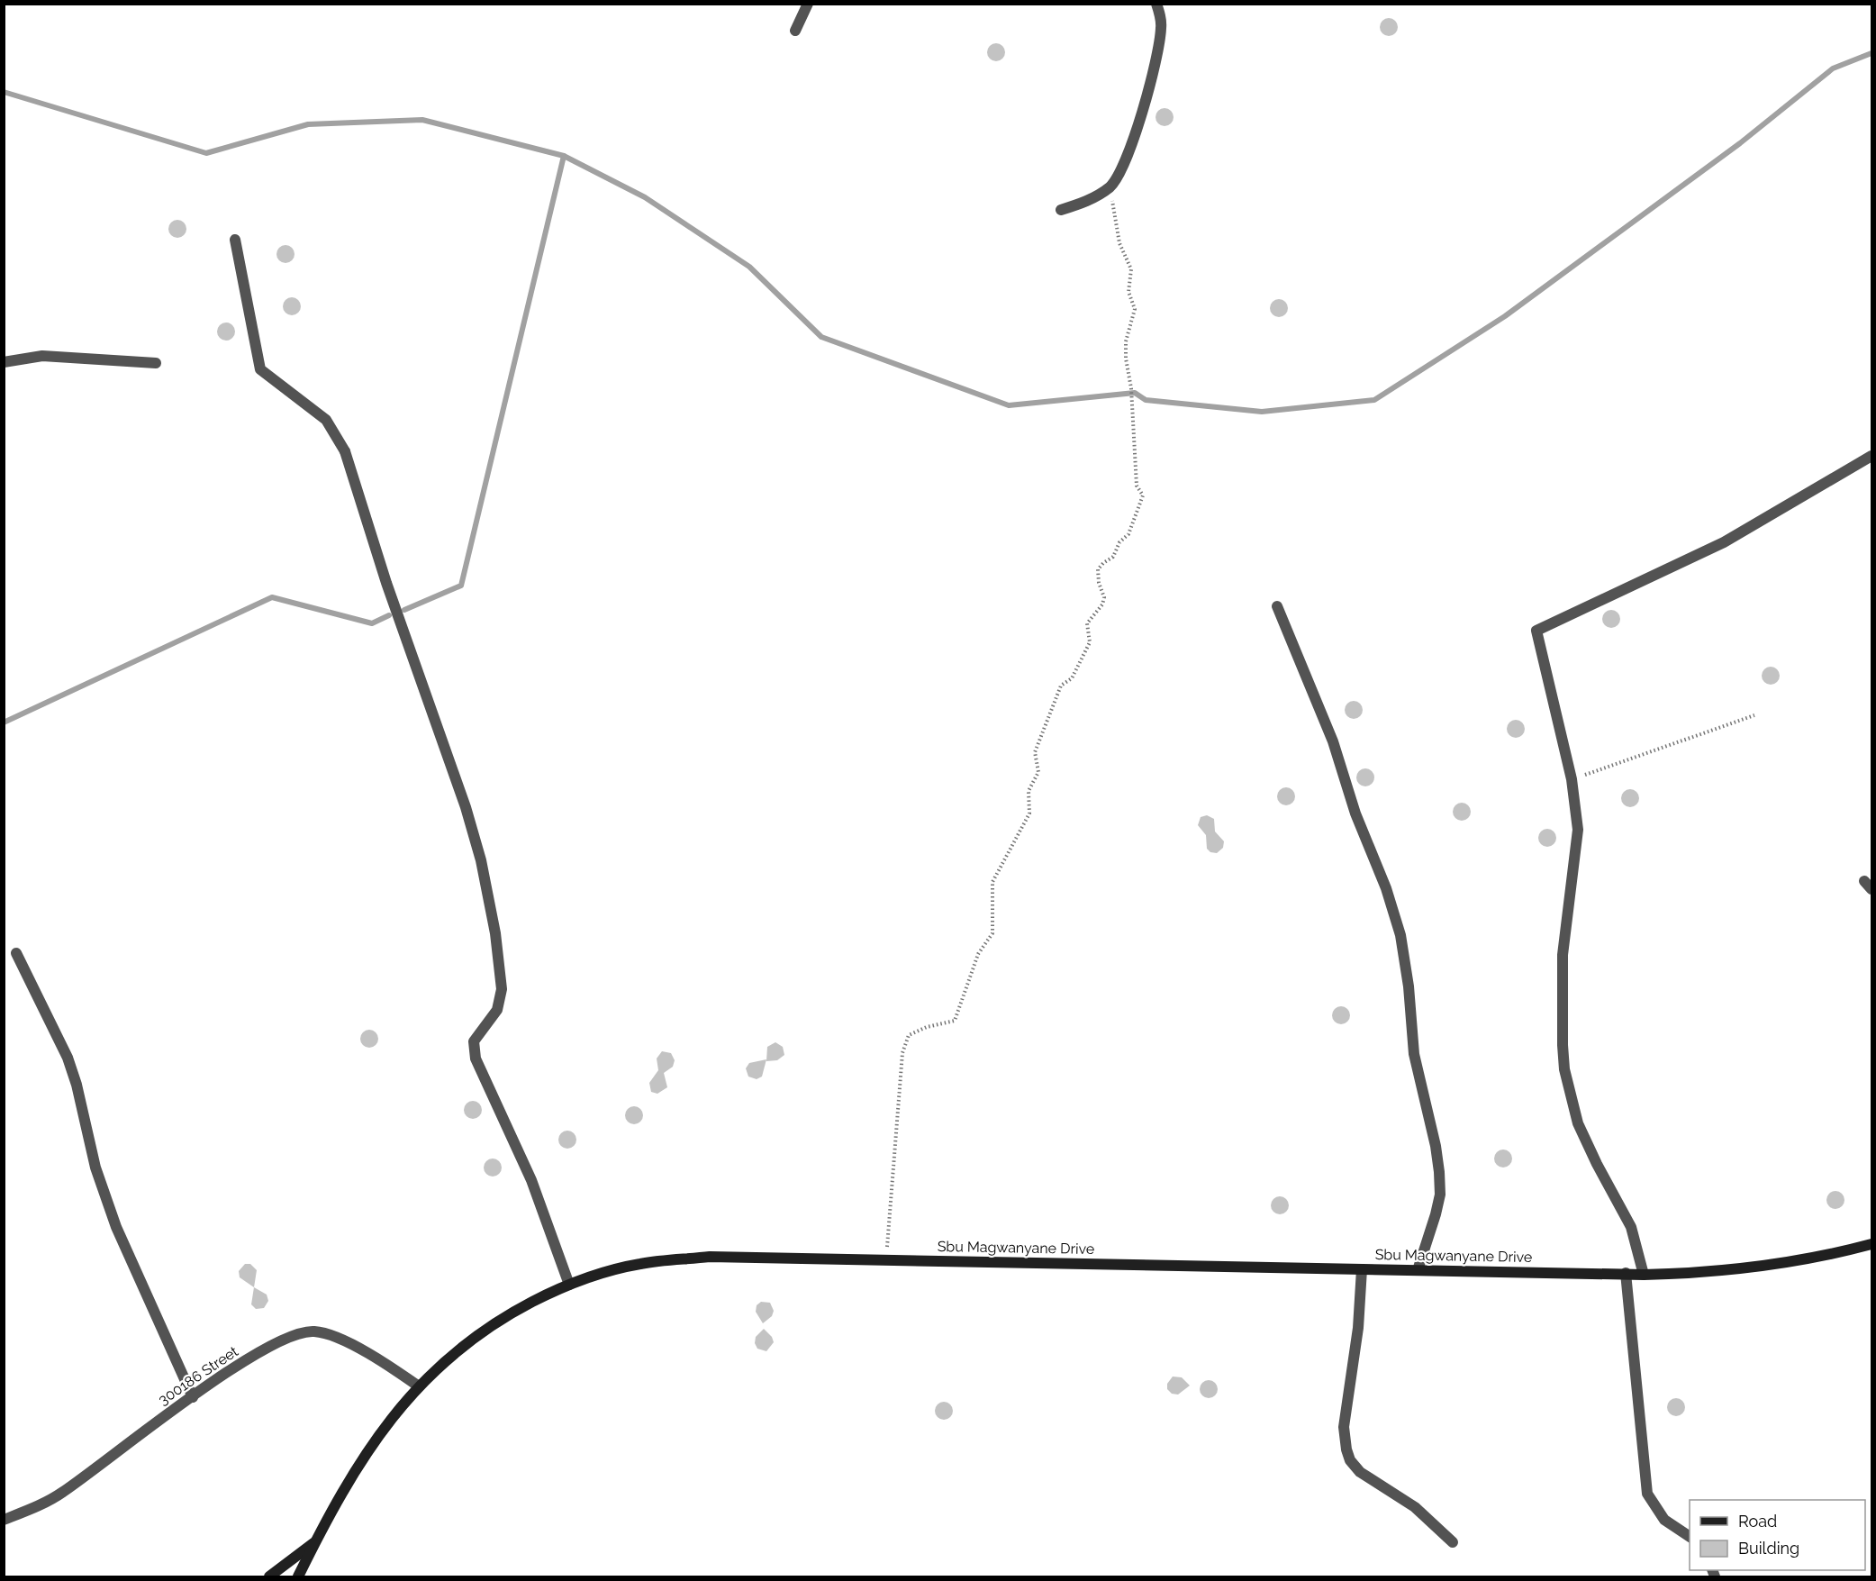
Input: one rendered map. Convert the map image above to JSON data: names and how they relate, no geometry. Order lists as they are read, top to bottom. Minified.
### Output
{"streets":{"main road":["Sbu Magwanyane Drive"],"street":["300186 Street"]},"crossings":[["Sbu Magwanyane Drive","300186 Street"]],"legend":["Road","Building"]}
